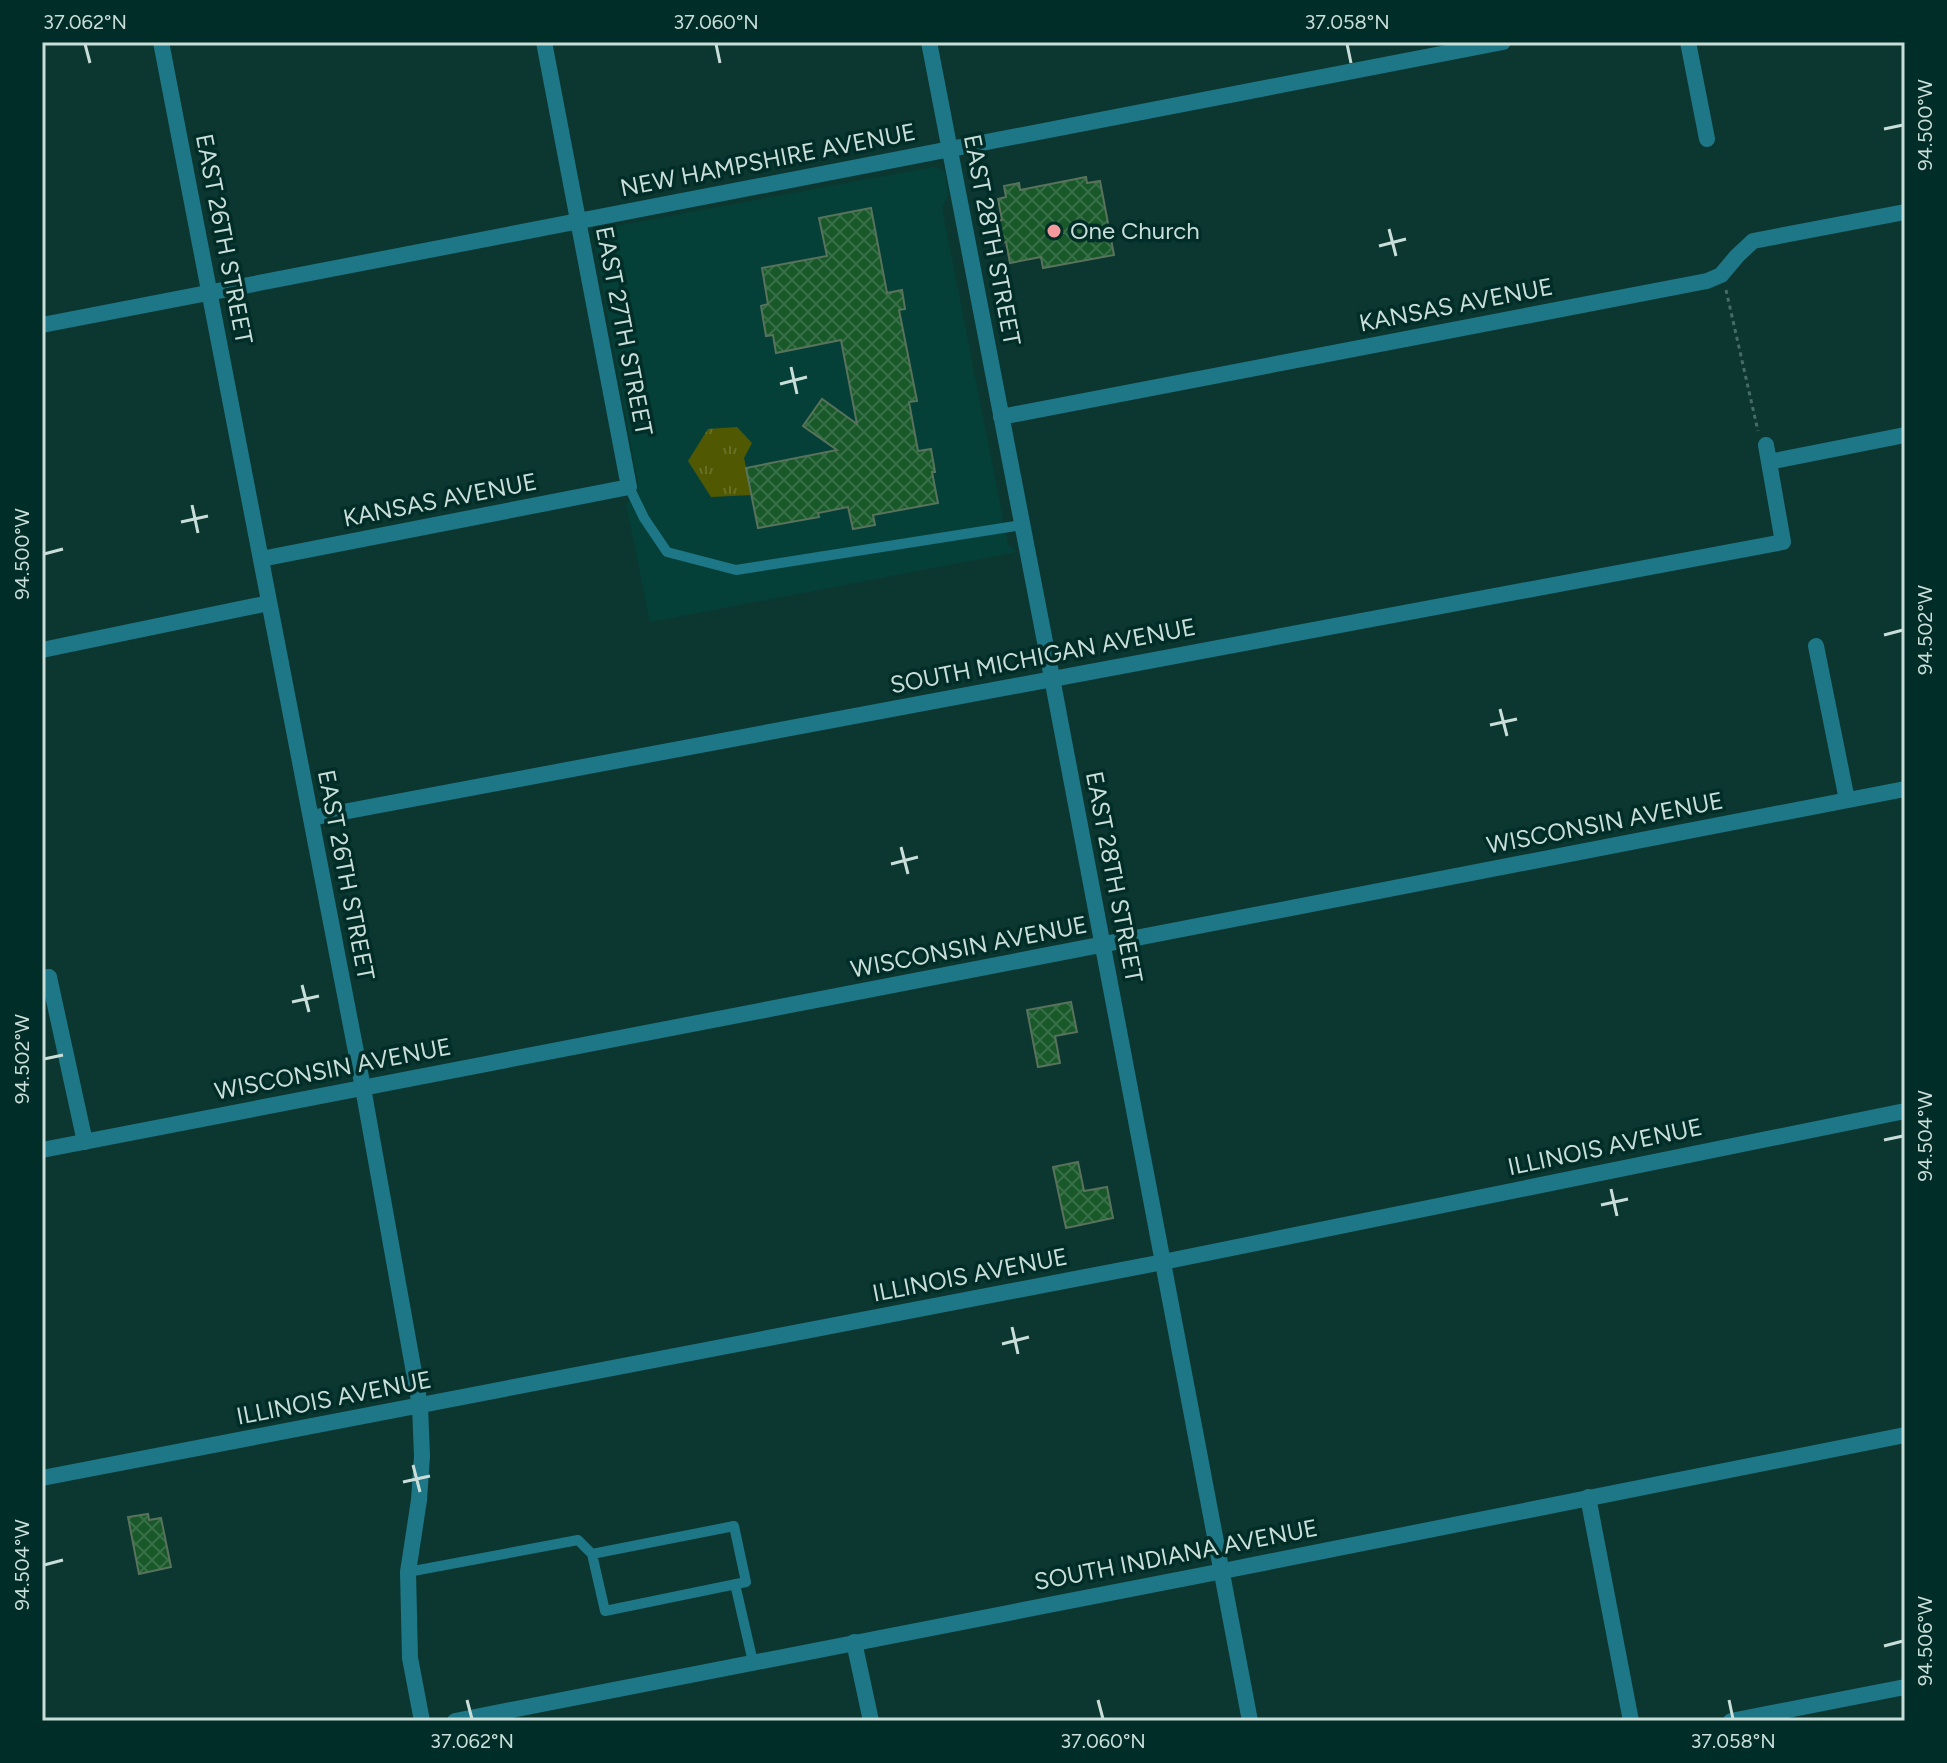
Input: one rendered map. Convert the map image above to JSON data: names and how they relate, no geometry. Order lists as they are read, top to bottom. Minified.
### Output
{"streets":{"street":["NEW HAMPSHIRE AVENUE","EAST 26TH STREET","EAST 28TH STREET","KANSAS AVENUE","EAST 27TH STREET","SOUTH MICHIGAN AVENUE","WISCONSIN AVENUE","ILLINOIS AVENUE","SOUTH INDIANA AVENUE"]},"crossings":[["NEW HAMPSHIRE AVENUE","EAST 26TH STREET"],["NEW HAMPSHIRE AVENUE","EAST 28TH STREET"],["NEW HAMPSHIRE AVENUE","EAST 27TH STREET"],["EAST 26TH STREET","KANSAS AVENUE"],["EAST 26TH STREET","SOUTH MICHIGAN AVENUE"],["EAST 26TH STREET","WISCONSIN AVENUE"],["EAST 26TH STREET","ILLINOIS AVENUE"],["EAST 28TH STREET","KANSAS AVENUE"],["EAST 28TH STREET","SOUTH MICHIGAN AVENUE"],["EAST 28TH STREET","WISCONSIN AVENUE"],["EAST 28TH STREET","ILLINOIS AVENUE"],["EAST 28TH STREET","SOUTH INDIANA AVENUE"],["KANSAS AVENUE","EAST 27TH STREET"]],"places":["One Church"],"coordinates":["37.062°N","37.060°N","37.058°N","94.500°W","94.502°W","94.504°W","94.506°W"]}
